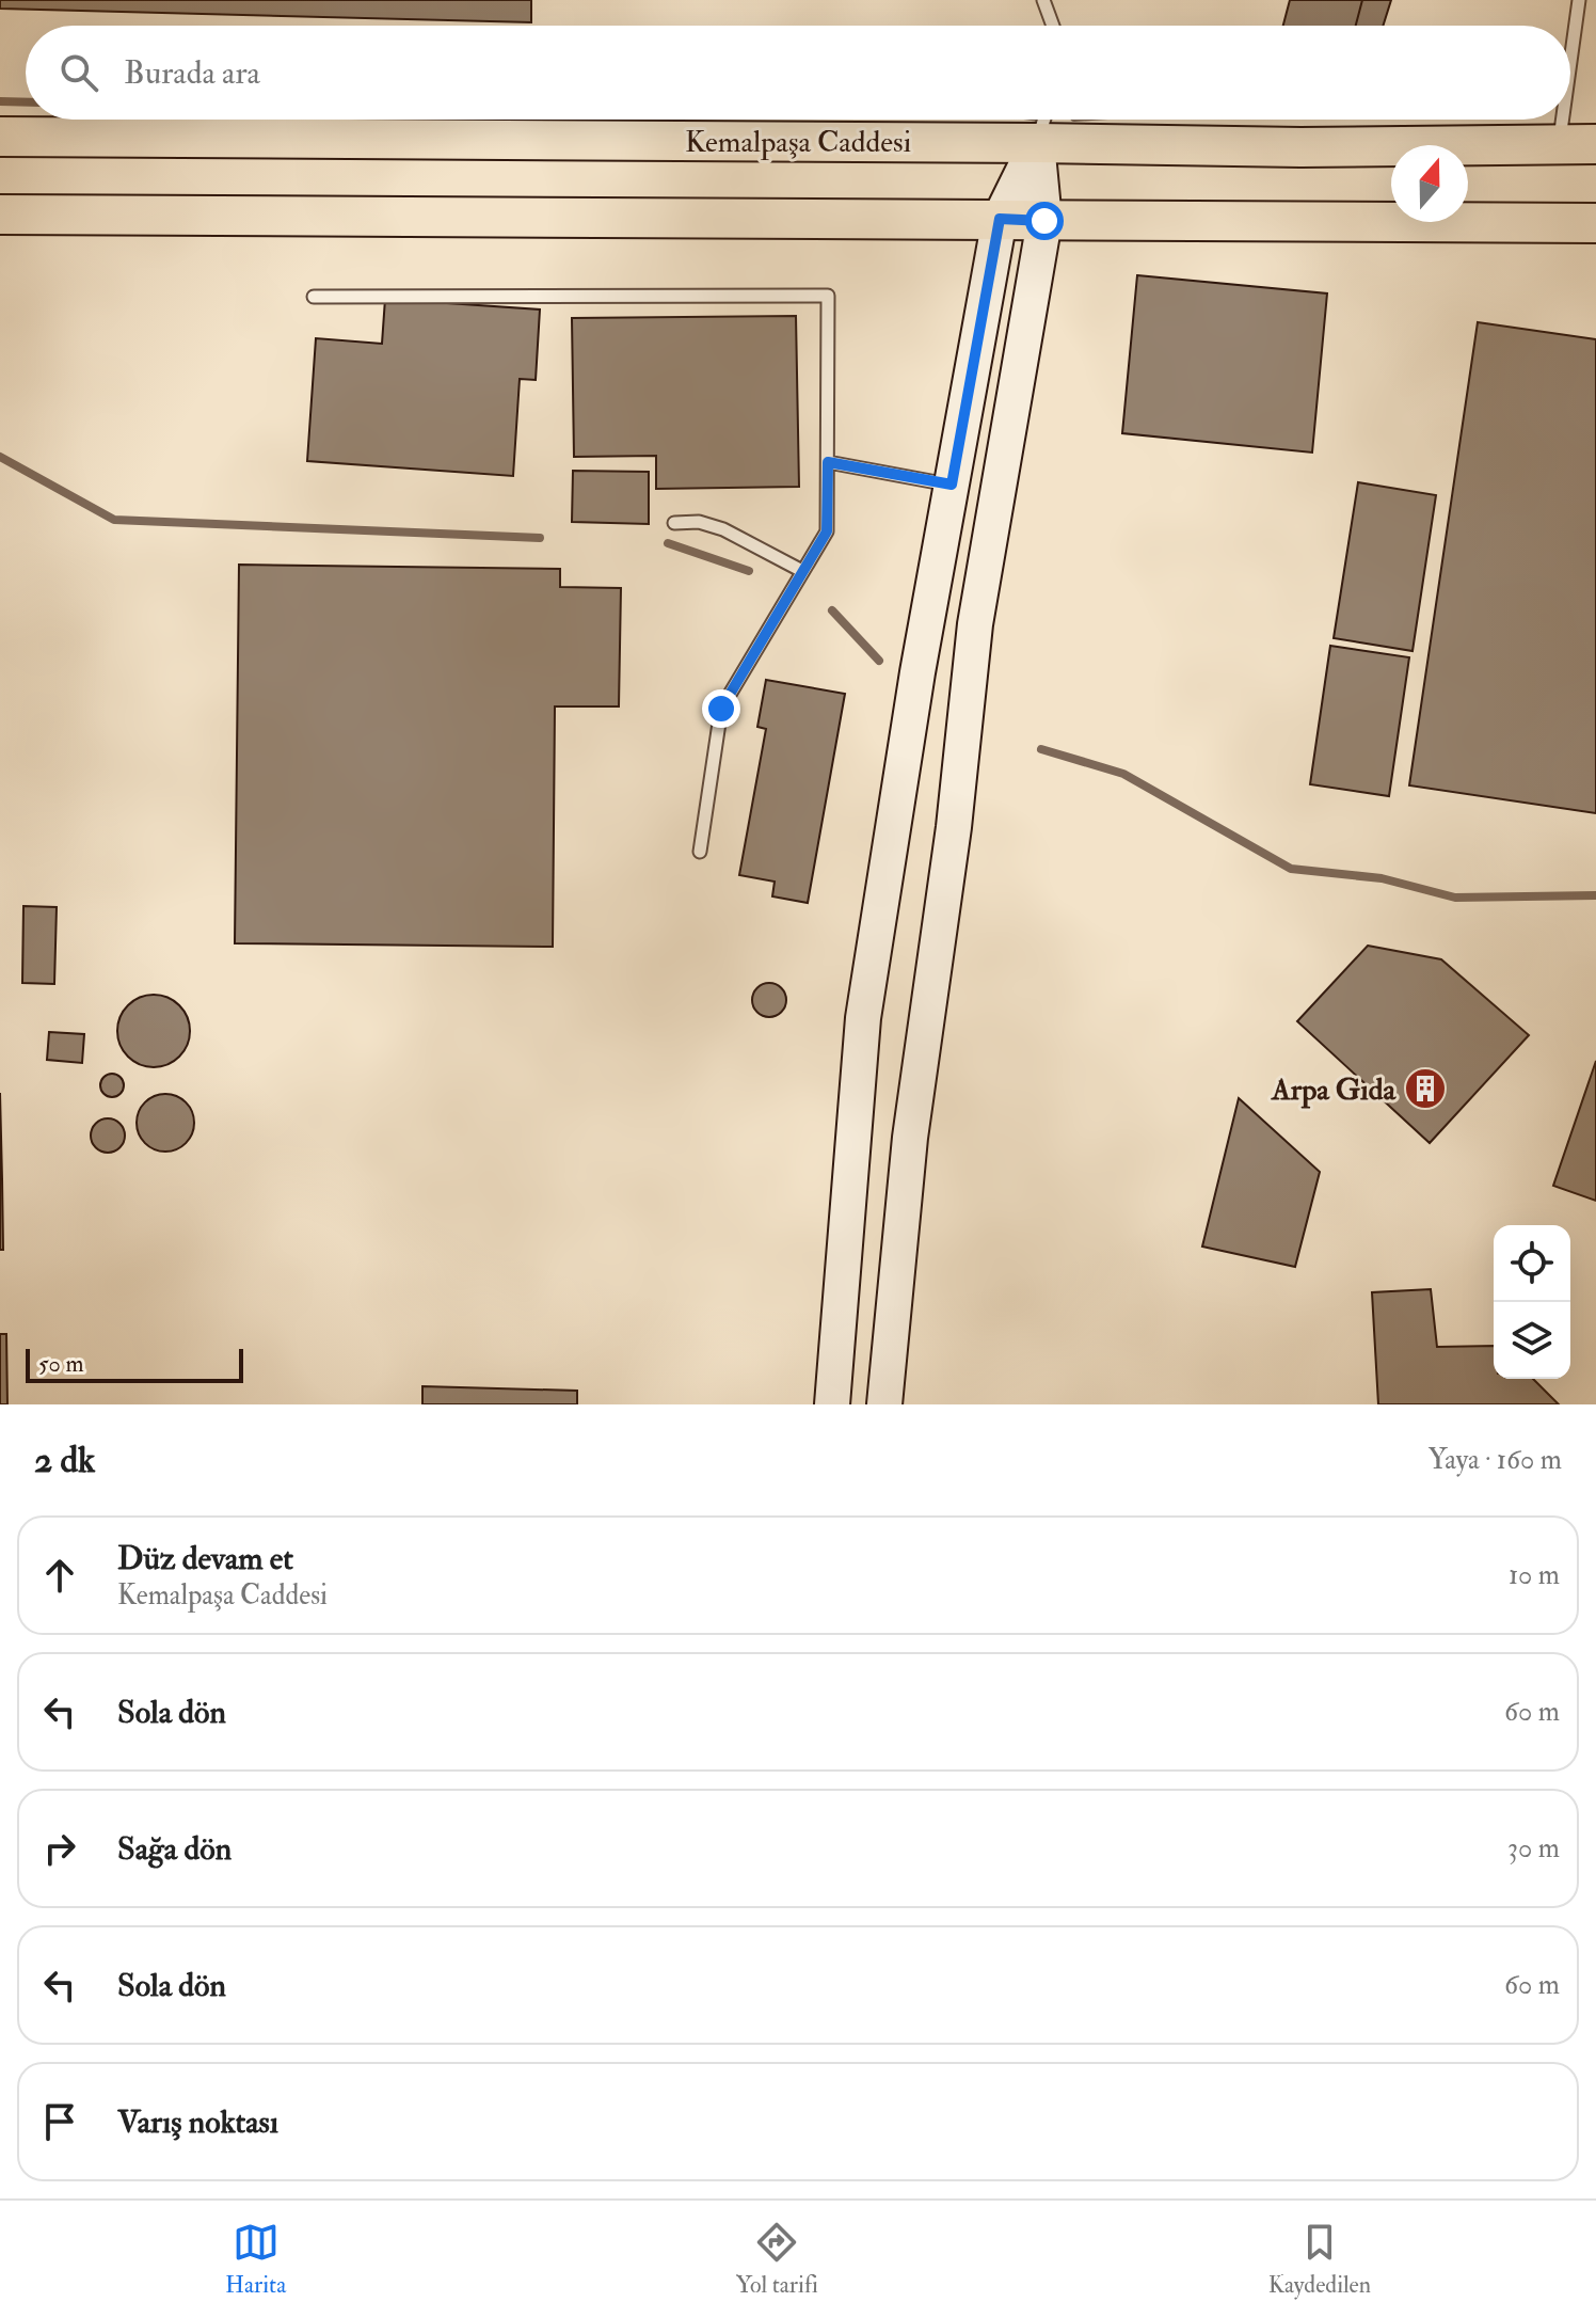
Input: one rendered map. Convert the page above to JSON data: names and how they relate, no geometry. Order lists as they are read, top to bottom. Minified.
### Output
{"streets":{"main road":["Kemalpaşa Caddesi"]},"places":{"building":["Arpa Gıda"]},"scale_bar":"50 m","north":"top","page":{"search":"Burada ara","scale":"50 m","heading":["2 dk","Yaya · 160 m"],"list":[["Düz devam et","Kemalpaşa Caddesi","10 m"],["Sola dön","60 m"],["Sağa dön","30 m"],["Sola dön","60 m"],"Varış noktası"],"nav":["Harita","Yol tarifi","Kaydedilen"]}}
